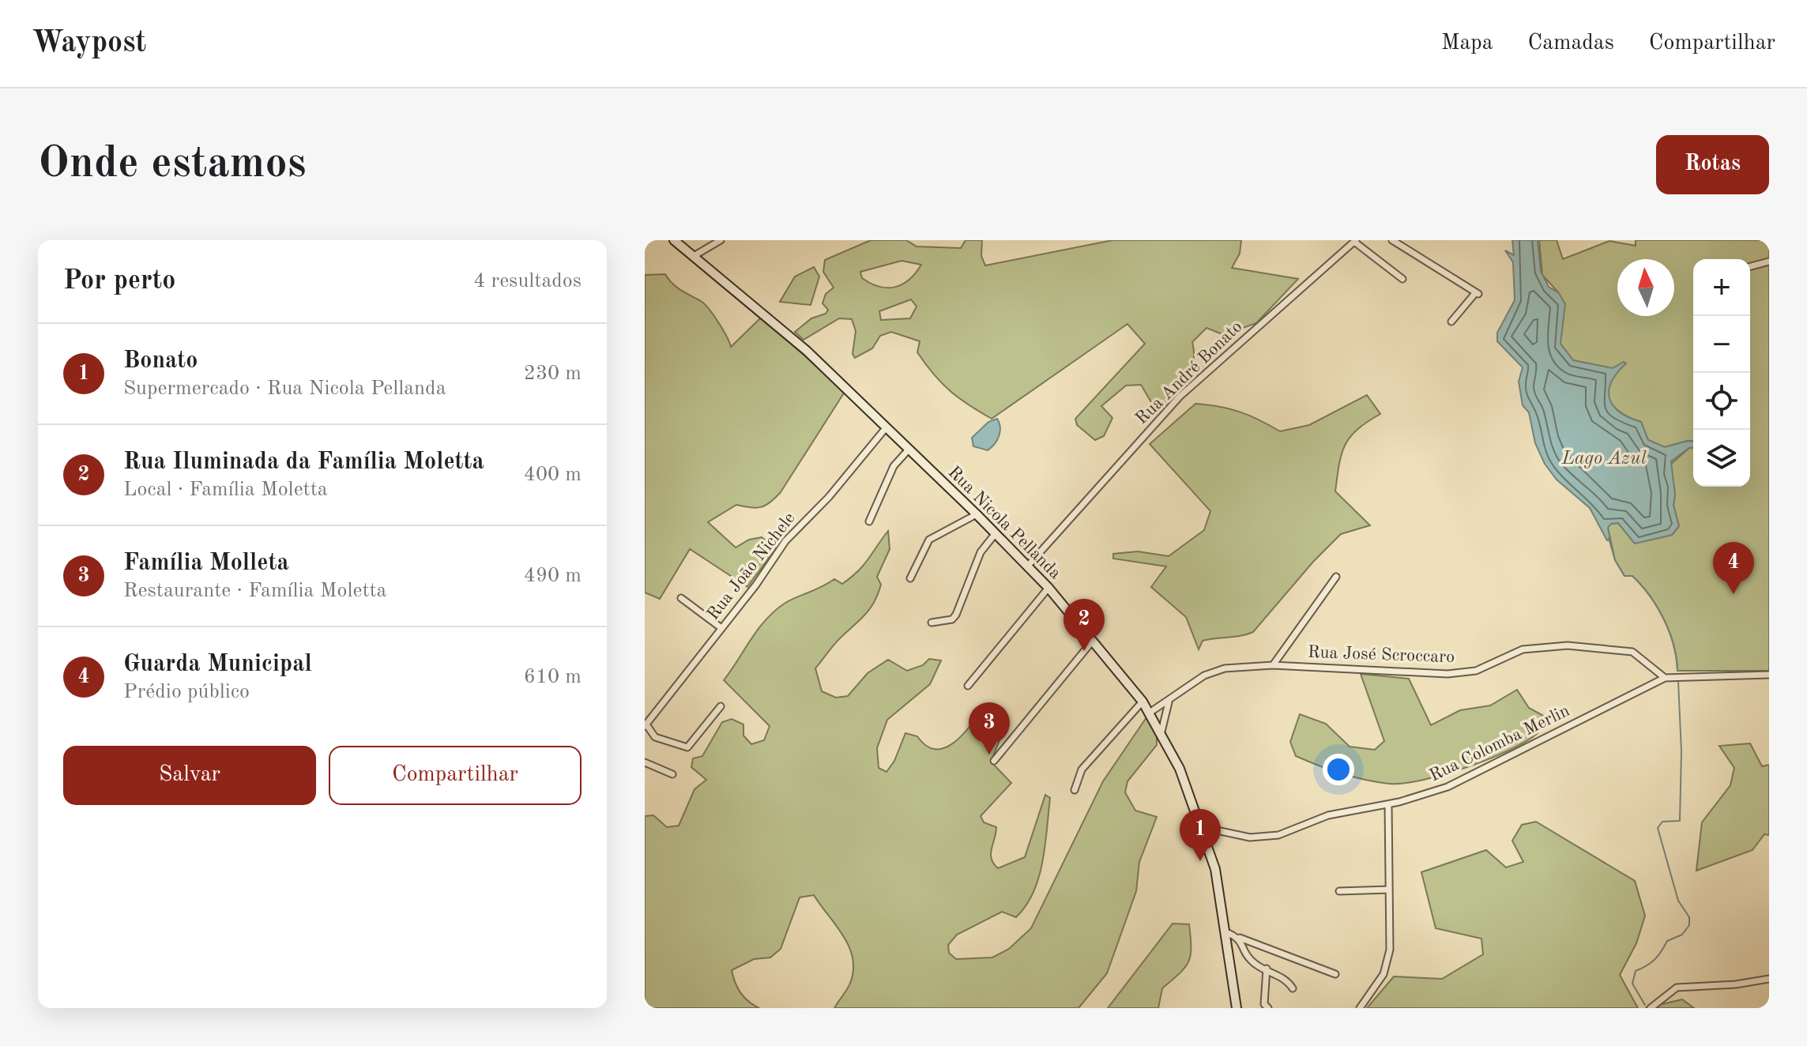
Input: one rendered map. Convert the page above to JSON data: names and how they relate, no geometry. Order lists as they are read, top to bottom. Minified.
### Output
{"streets":{"main road":["Rua Nicola Pellanda"],"street":["Rua André Bonato","Rua João Nichele","Rua José Scroccaro","Rua Colomba Merlin"]},"crossings":[["Rua André Bonato","Rua Nicola Pellanda"],["Rua Nicola Pellanda","Rua João Nichele"],["Rua Nicola Pellanda","Rua José Scroccaro"],["Rua Nicola Pellanda","Rua Colomba Merlin"],["Rua José Scroccaro","Rua Colomba Merlin"]],"water":["Lago Azul"],"north":"top","page":{"header":"Waypost","nav":["Mapa","Camadas","Compartilhar"],"buttons":["Rotas",["Salvar","Compartilhar"]],"title":"Onde estamos","heading":["Por perto","4 resultados"],"map_buttons":["+","−"],"list":[{"mark":"1","name":"Bonato","note":"Supermercado · Rua Nicola Pellanda","value":"230 m"},{"mark":"2","name":"Rua Iluminada da Família Moletta","note":"Local · Família Moletta","value":"400 m"},{"mark":"3","name":"Família Molleta","note":"Restaurante · Família Moletta","value":"490 m"},{"mark":"4","name":"Guarda Municipal","note":"Prédio público","value":"610 m"}],"pins":["4","2","3","1"]}}
